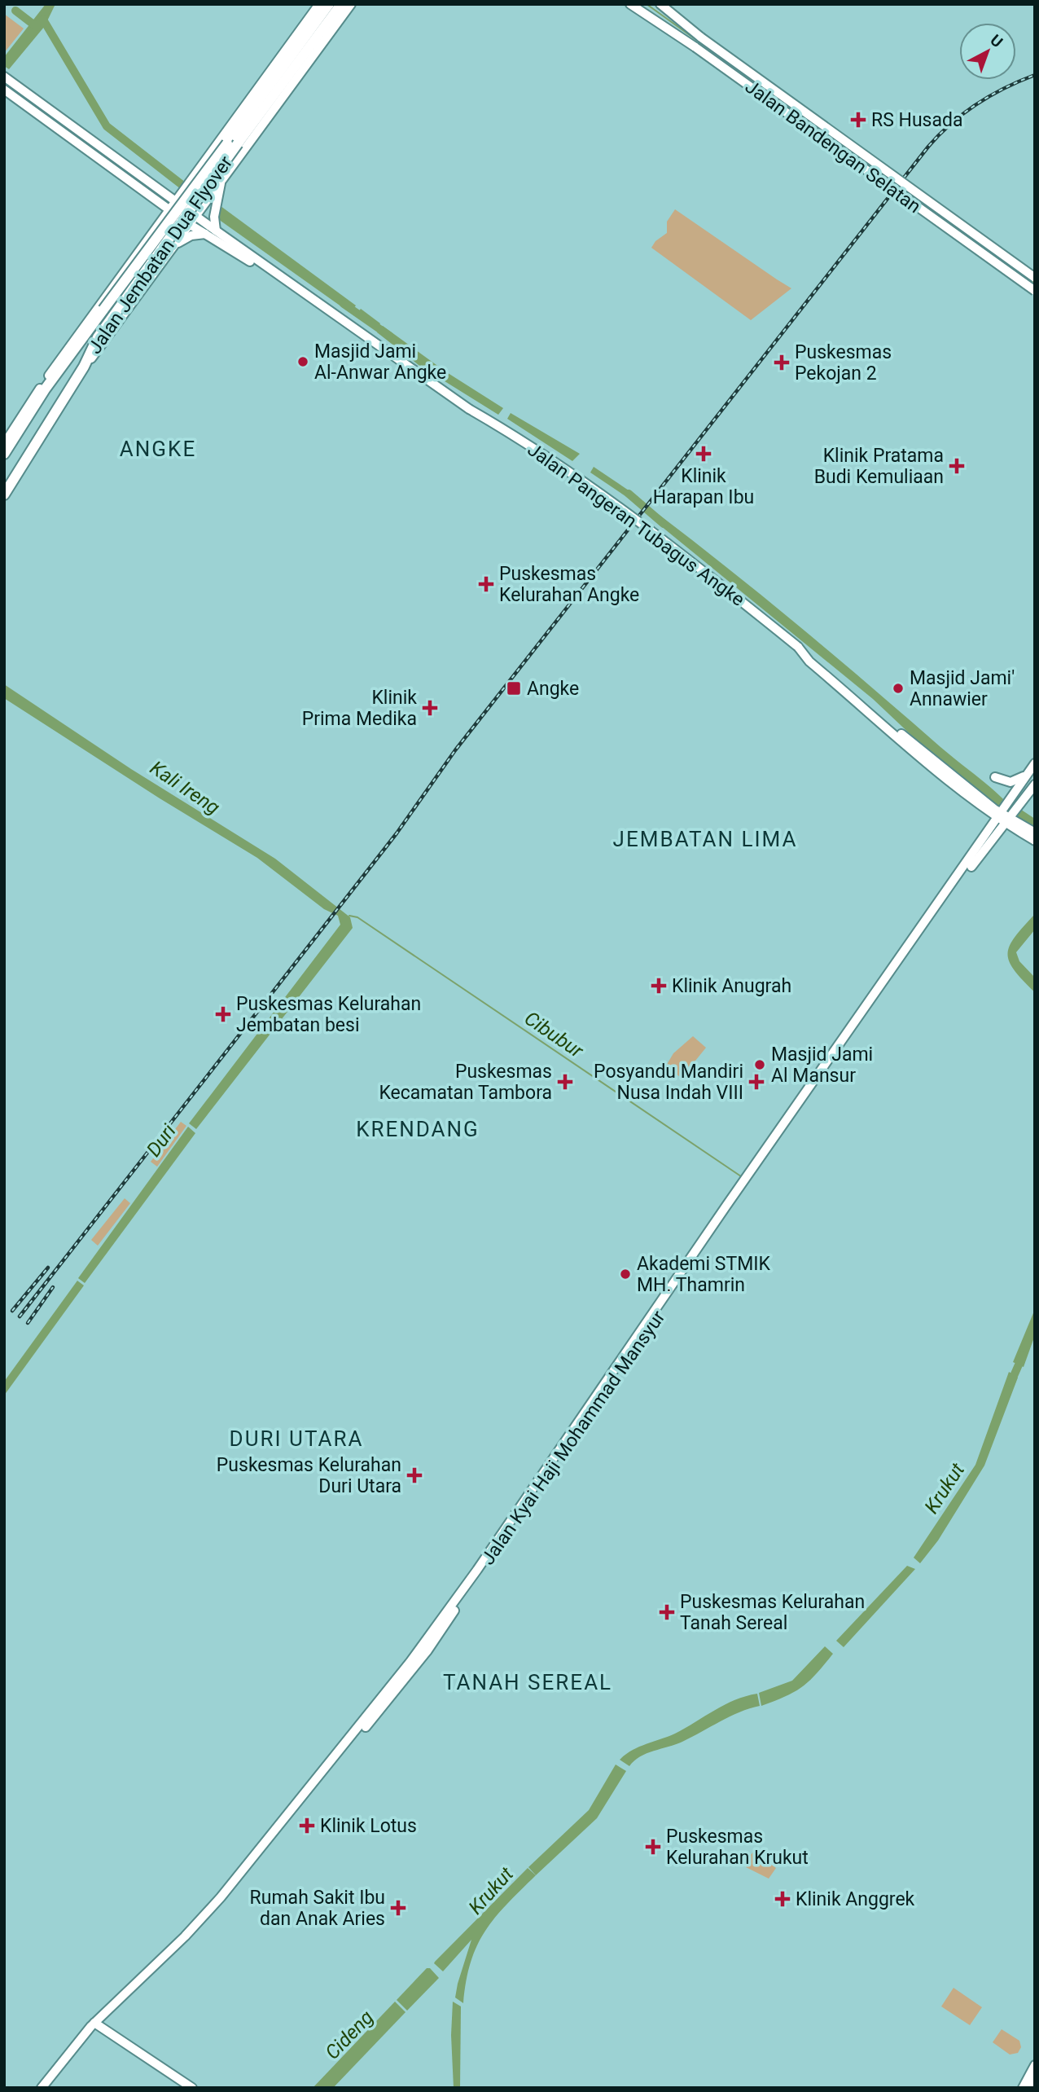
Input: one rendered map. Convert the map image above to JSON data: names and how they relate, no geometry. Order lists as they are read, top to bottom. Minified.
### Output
{"streets":{"highway":["Jalan Jembatan Dua Flyover"],"main road":["Jalan Bandengan Selatan","Jalan Pangeran Tubagus Angke","Jalan Kyai Haji Mohammad Mansyur"]},"crossings":[["Jalan Pangeran Tubagus Angke","Jalan Kyai Haji Mohammad Mansyur"]],"districts":["ANGKE","JEMBATAN LIMA","KRENDANG","DURI UTARA","TANAH SEREAL"],"water":["Kali Ireng","Cibubur","Duri","Krukut","Cideng"],"places":{"health":["RS Husada","Puskesmas Pekojan 2","Klinik Harapan Ibu","Klinik Pratama Budi Kemuliaan","Puskesmas Kelurahan Angke","Klinik Prima Medika","Klinik Anugrah","Puskesmas Kelurahan Jembatan besi","Puskesmas Kecamatan Tambora","Posyandu Mandiri Nusa Indah VIII","Puskesmas Kelurahan Duri Utara","Puskesmas Kelurahan Tanah Sereal","Klinik Lotus","Puskesmas Kelurahan Krukut","Klinik Anggrek","Rumah Sakit Ibu dan Anak Aries"],"other":["Masjid Jami Al-Anwar Angke","Masjid Jami' Annawier","Masjid Jami Al Mansur","Akademi STMIK MH. Thamrin"],"transit":["Angke"]},"north":"top right"}
